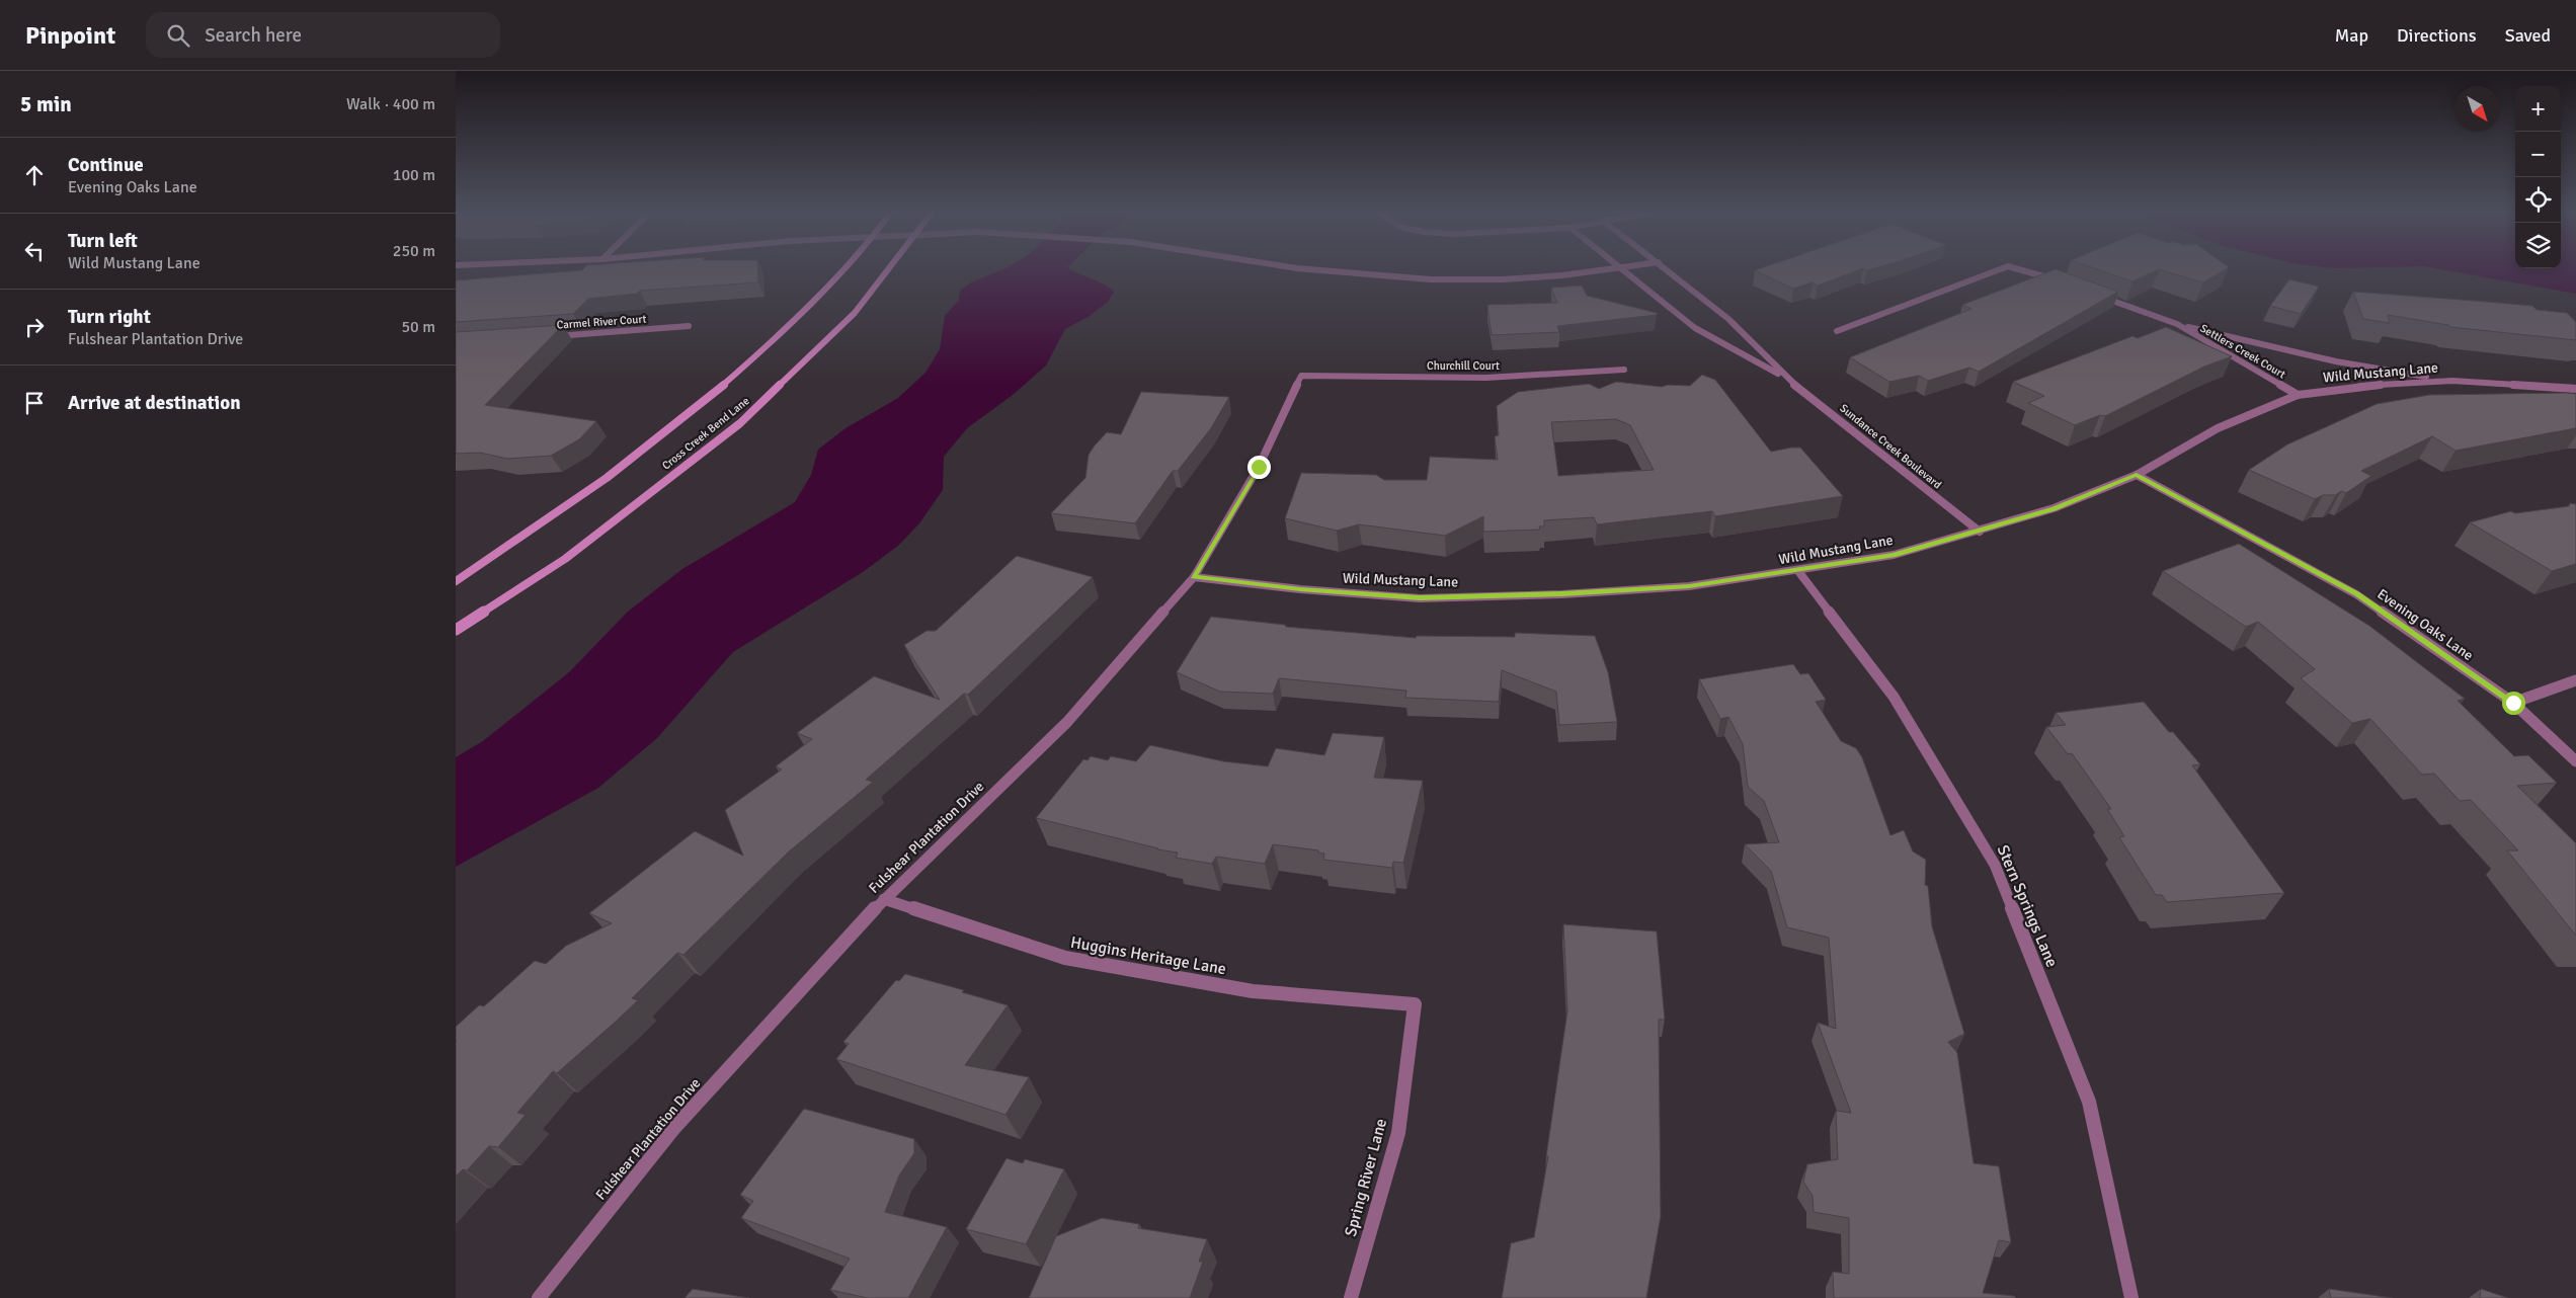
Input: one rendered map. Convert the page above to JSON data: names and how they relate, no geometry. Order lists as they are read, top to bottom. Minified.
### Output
{"streets":{"main road":["Cross Creek Bend Lane"],"street":["Carmel River Court","Settlers Creek Court","Churchill Court","Wild Mustang Lane","Sundance Creek Boulevard","Evening Oaks Lane","Fulshear Plantation Drive","Stern Springs Lane","Huggins Heritage Lane","Spring River Lane"]},"crossings":[["Settlers Creek Court","Wild Mustang Lane"],["Churchill Court","Fulshear Plantation Drive"],["Wild Mustang Lane","Sundance Creek Boulevard"],["Wild Mustang Lane","Evening Oaks Lane"],["Wild Mustang Lane","Fulshear Plantation Drive"],["Wild Mustang Lane","Stern Springs Lane"],["Fulshear Plantation Drive","Huggins Heritage Lane"],["Huggins Heritage Lane","Spring River Lane"]],"north":"bottom right","page":{"header":"Pinpoint","search":"Search here","nav":["Map","Directions","Saved"],"heading":["5 min","Walk · 400 m"],"map_buttons":["+","−"],"list":[["Continue","Evening Oaks Lane","100 m"],["Turn left","Wild Mustang Lane","250 m"],["Turn right","Fulshear Plantation Drive","50 m"],"Arrive at destination"]}}
